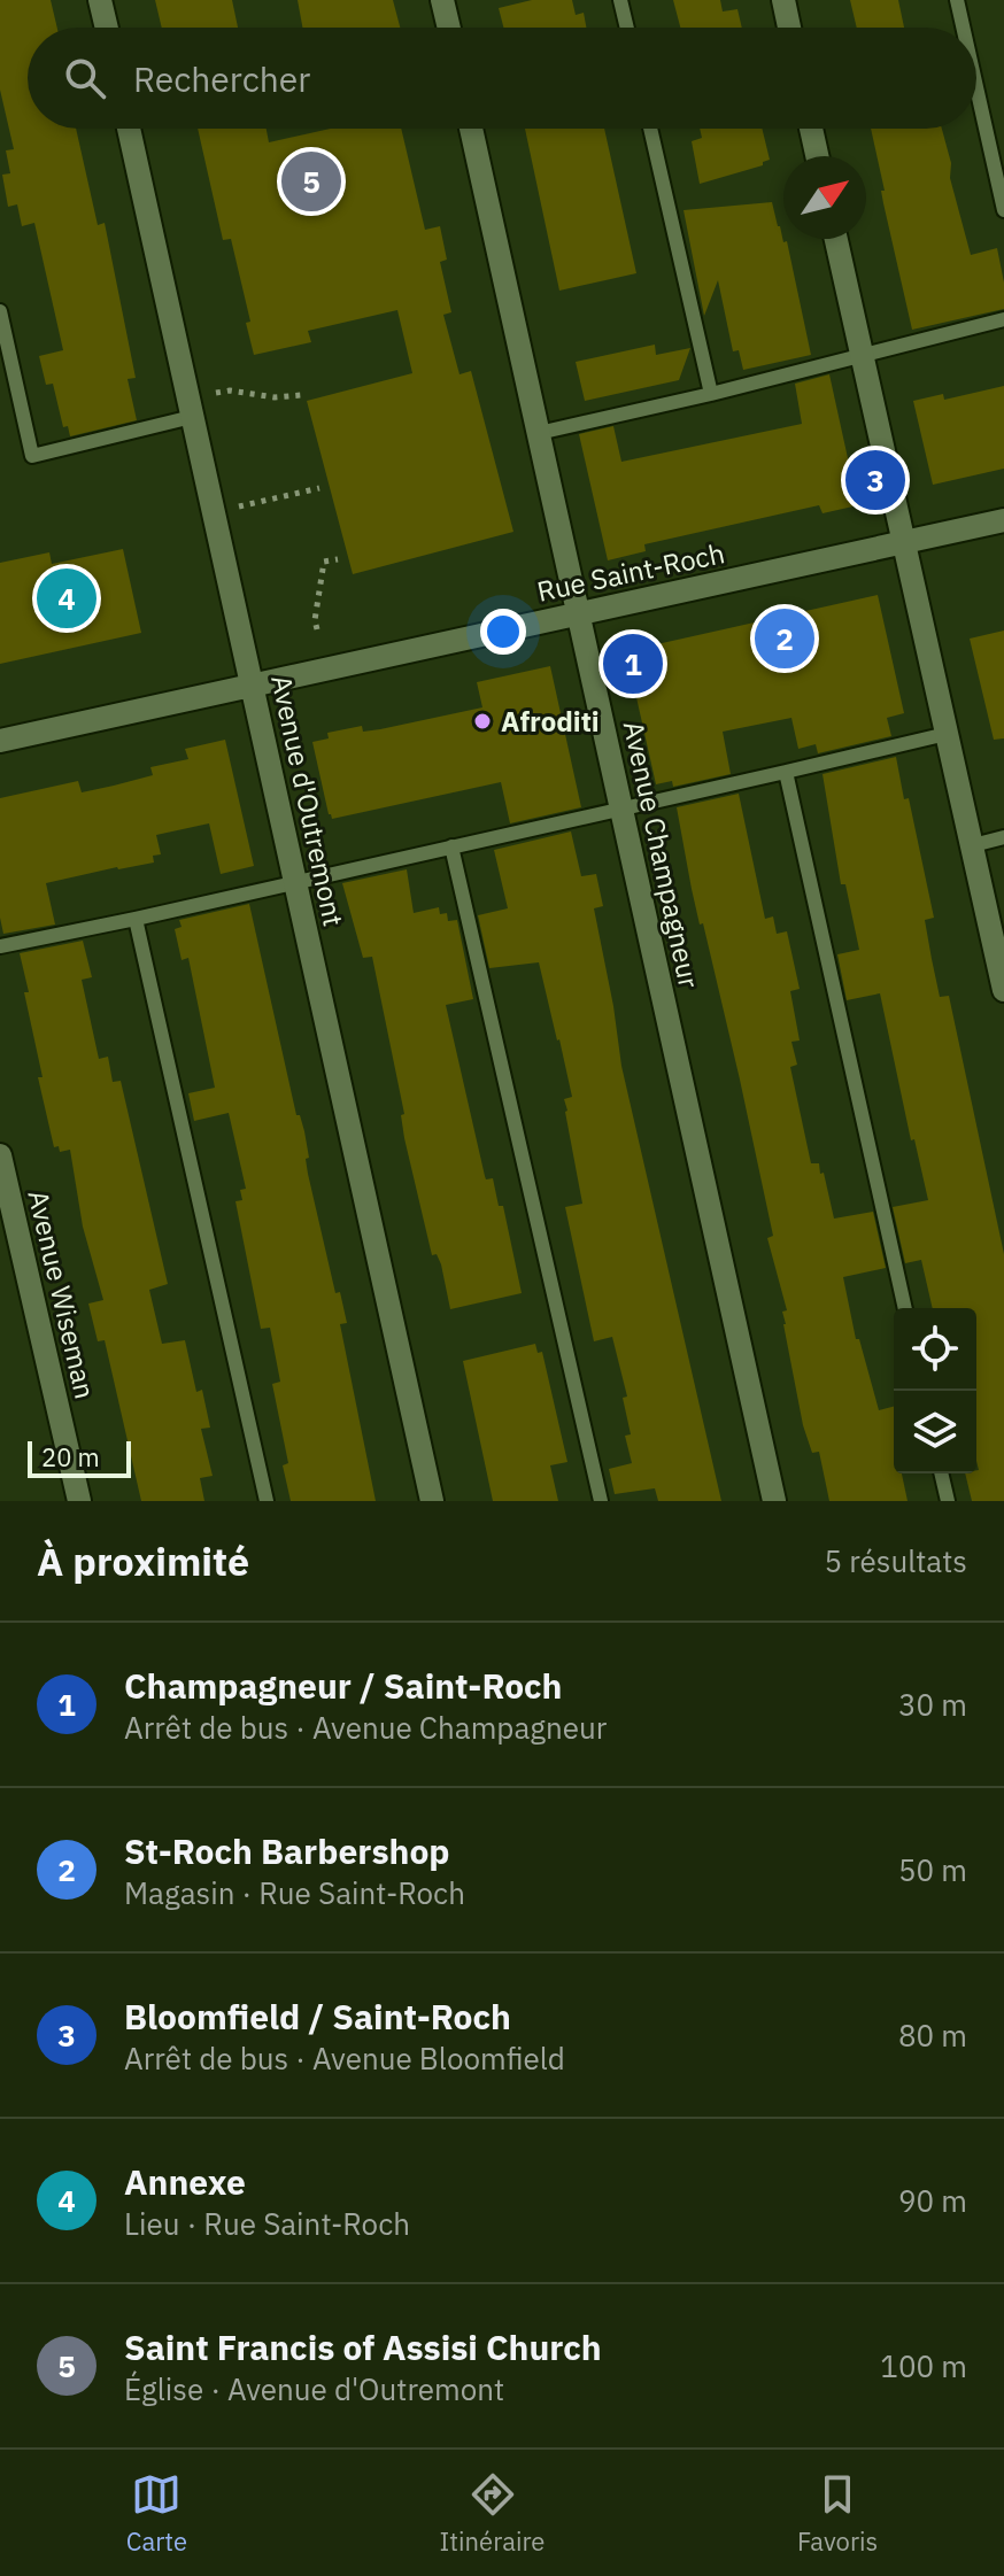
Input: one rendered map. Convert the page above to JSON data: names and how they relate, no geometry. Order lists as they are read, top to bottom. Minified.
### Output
{"streets":{"street":["Rue Saint-Roch","Avenue d'Outremont","Avenue Champagneur","Avenue Wiseman"]},"crossings":[["Rue Saint-Roch","Avenue d'Outremont"],["Rue Saint-Roch","Avenue Champagneur"]],"places":["Afroditi"],"scale_bar":"20 m","north":"top right","page":{"search":"Rechercher","pins":["5","3","4","2","1"],"scale":"20 m","heading":["À proximité","5 résultats"],"list":[{"mark":"1","name":"Champagneur / Saint-Roch","note":"Arrêt de bus · Avenue Champagneur","value":"30 m"},{"mark":"2","name":"St-Roch Barbershop","note":"Magasin · Rue Saint-Roch","value":"50 m"},{"mark":"3","name":"Bloomfield / Saint-Roch","note":"Arrêt de bus · Avenue Bloomfield","value":"80 m"},{"mark":"4","name":"Annexe","note":"Lieu · Rue Saint-Roch","value":"90 m"},{"mark":"5","name":"Saint Francis of Assisi Church","note":"Église · Avenue d'Outremont","value":"100 m"}],"nav":["Carte","Itinéraire","Favoris"]}}
